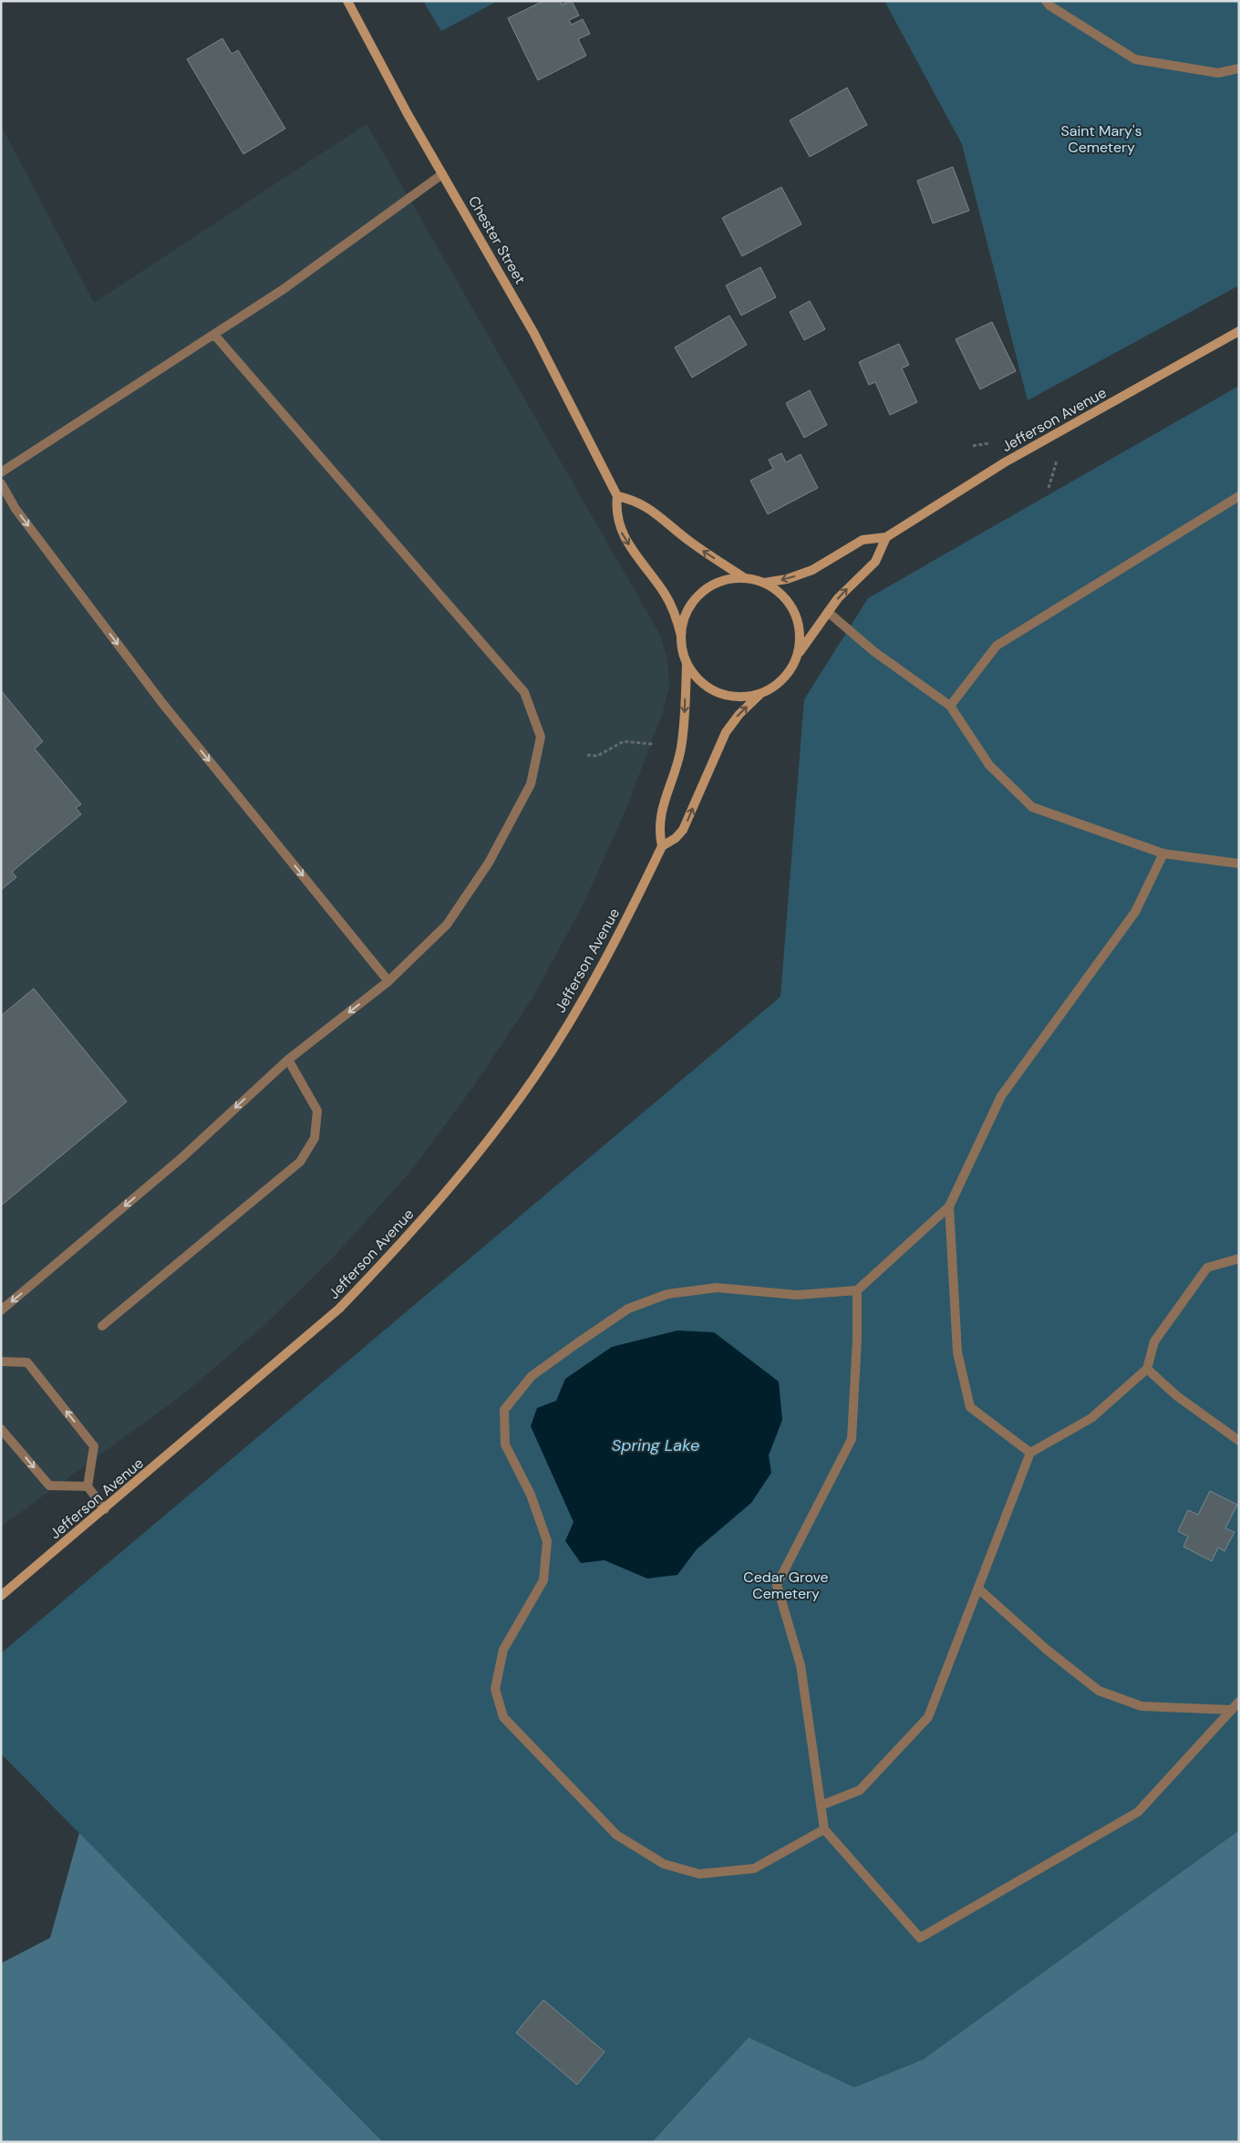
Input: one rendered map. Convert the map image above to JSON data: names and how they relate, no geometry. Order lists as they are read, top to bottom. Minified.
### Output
{"streets":{"main road":["Chester Street","Jefferson Avenue"]},"crossings":[["Chester Street","Jefferson Avenue"]],"water":["Spring Lake"],"parks":["Saint Mary's Cemetery","Cedar Grove Cemetery"]}
